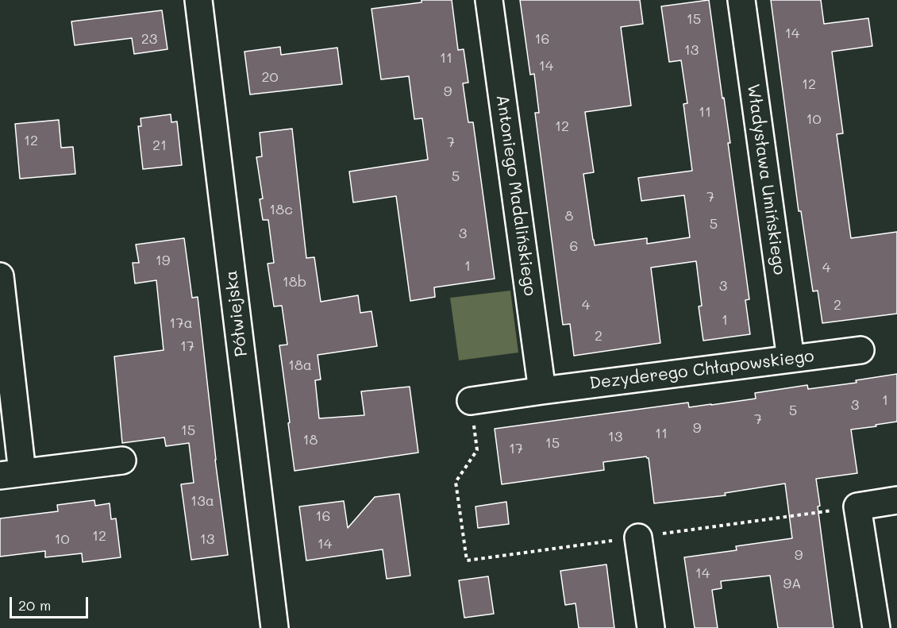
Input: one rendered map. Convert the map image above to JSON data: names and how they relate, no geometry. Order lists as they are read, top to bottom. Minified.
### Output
{"streets":{"street":["Władysława Umińskiego","Antoniego Madalińskiego","Półwiejska","Dezyderego Chłapowskiego"]},"crossings":[["Władysława Umińskiego","Dezyderego Chłapowskiego"],["Antoniego Madalińskiego","Dezyderego Chłapowskiego"]],"house_numbers":["15","14","23","16","13","11","14","20","12","9","11","10","12","12","7","21","5","7","18c","8","5","3","6","19","1","4","18b","3","4","2","1","17a","2","17","18a","1","3","5","7","9","15","11","13","18","15","17","13a","16","12","10","13","14","9","14","9A"],"scale_bar":"20 m"}
